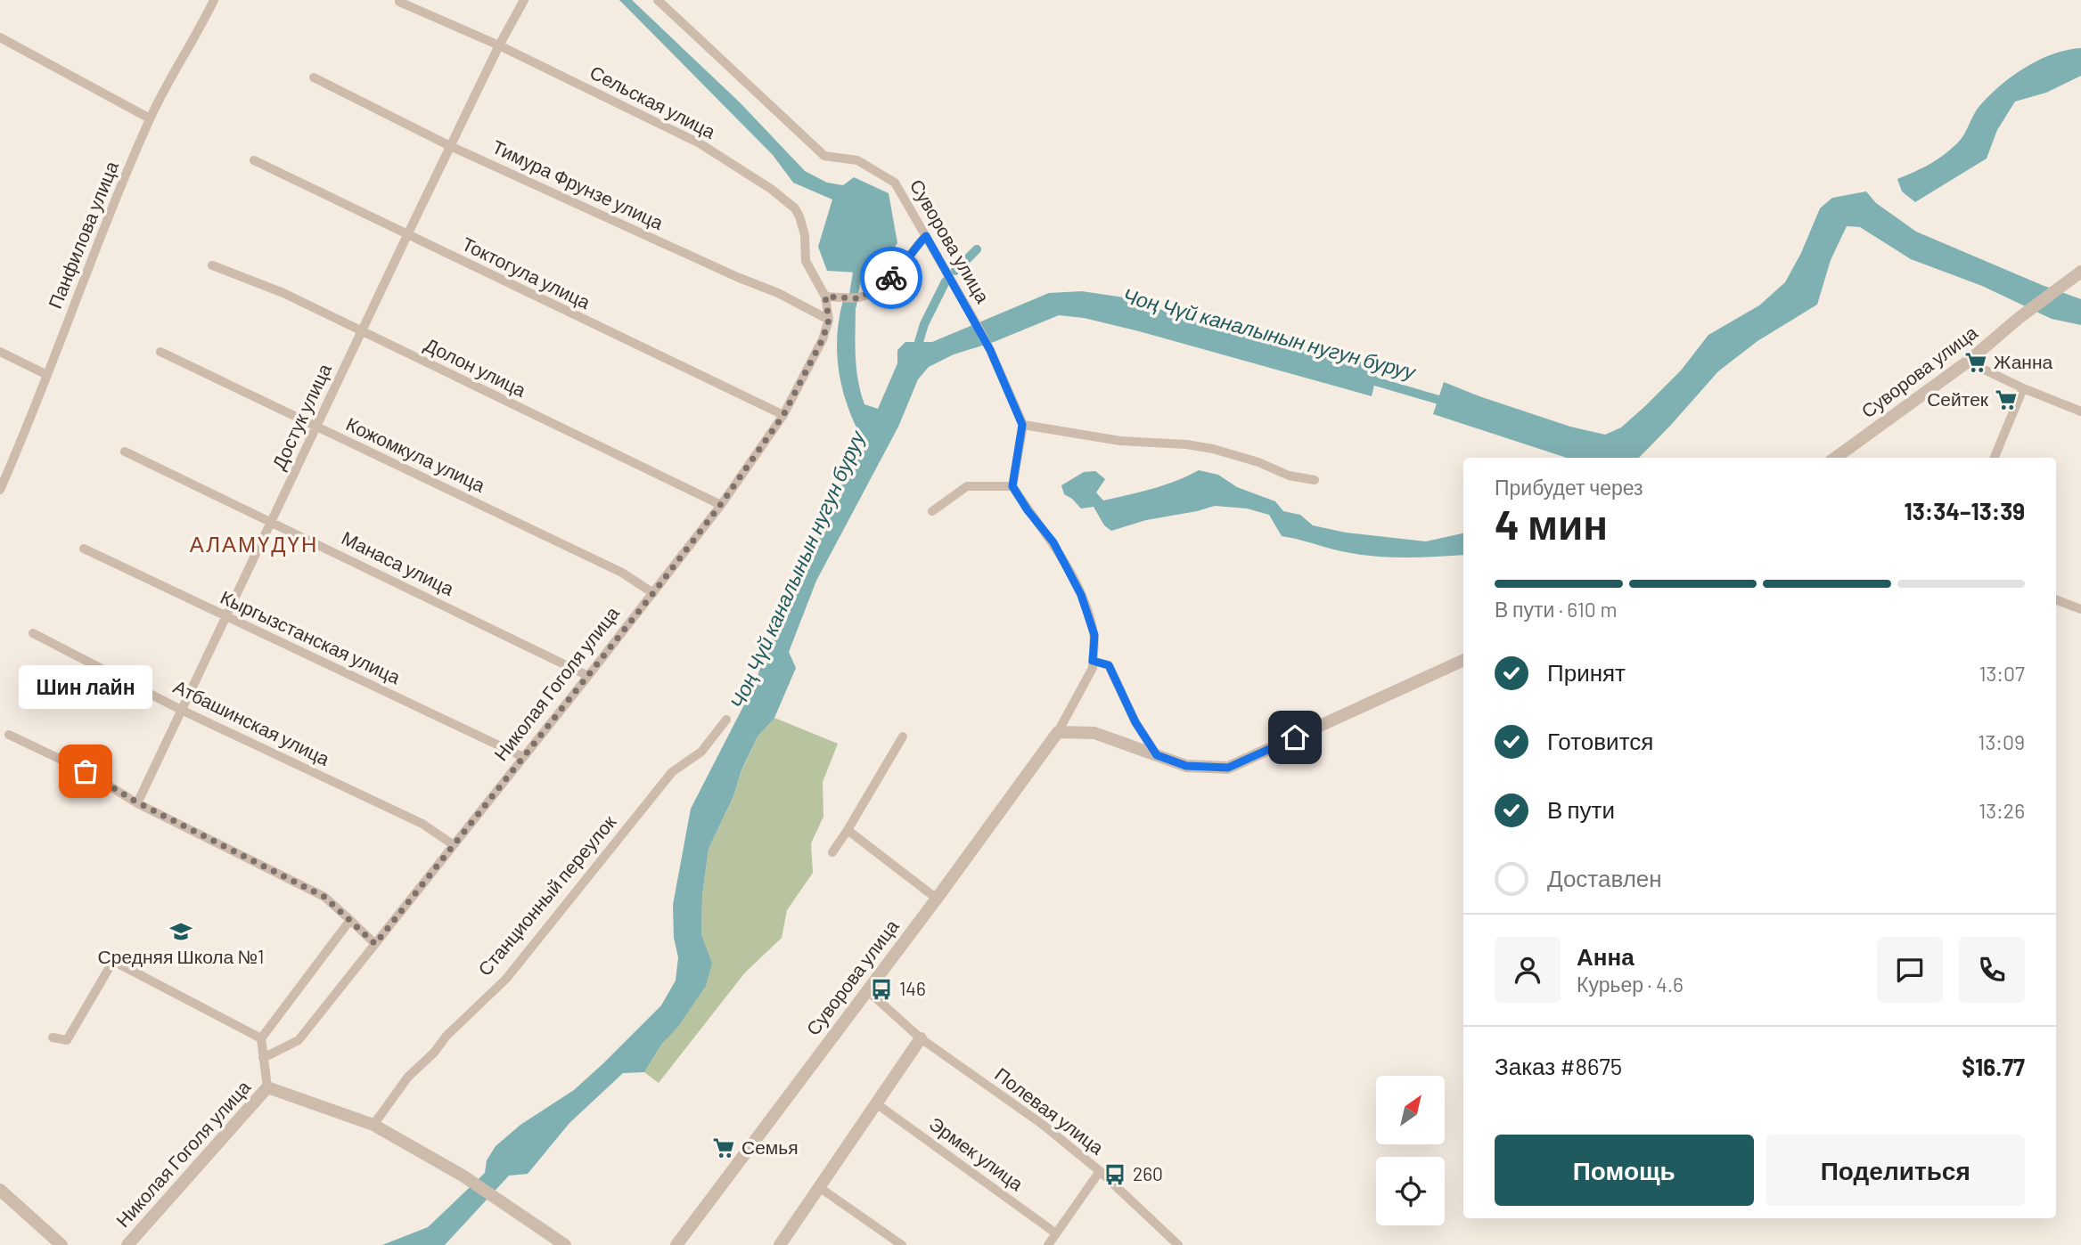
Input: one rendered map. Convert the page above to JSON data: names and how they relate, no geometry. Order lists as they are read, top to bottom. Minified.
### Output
{"streets":{"street":["Сельская улица","Тимура Фрунзе улица","Панфилова улица","Суворова улица","Токтогула улица","Долон улица","Достук улица","Кожомкула улица","Манаса улица","Кыргызстанская улица","Николая Гоголя улица","Атбашинская улица","Станционный переулок","Полевая улица","Эрмек улица"]},"crossings":[["Сельская улица","Достук улица"],["Сельская улица","Николая Гоголя улица"],["Тимура Фрунзе улица","Достук улица"],["Тимура Фрунзе улица","Николая Гоголя улица"],["Суворова улица","Полевая улица"],["Токтогула улица","Достук улица"],["Токтогула улица","Николая Гоголя улица"],["Долон улица","Достук улица"],["Долон улица","Николая Гоголя улица"],["Достук улица","Кожомкула улица"],["Достук улица","Манаса улица"],["Достук улица","Кыргызстанская улица"],["Достук улица","Атбашинская улица"],["Кожомкула улица","Николая Гоголя улица"],["Манаса улица","Николая Гоголя улица"],["Кыргызстанская улица","Николая Гоголя улица"],["Николая Гоголя улица","Атбашинская улица"]],"districts":["АЛАМҮДҮН"],"water":["Чоң Чүй каналынын нугун буруу"],"places":{"supermarket":["Жанна","Сейтек","Семья"],"other":["Шин лайн"],"school or university":["Средняя Школа №1"],"bus stop":["146","260"]},"north":"top right","page":{"heading":["4 мин","Прибудет через","13:34–13:39"],"panel":["Анна","Курьер · 4.6","Заказ #8675","$16.77"],"bar":"В пути · 610 m","list":[["Принят","13:07"],["Готовится","13:09"],["В пути","13:26"],"Доставлен"],"bubble":"Шин лайн","buttons":["Помощь","Поделиться"]}}
